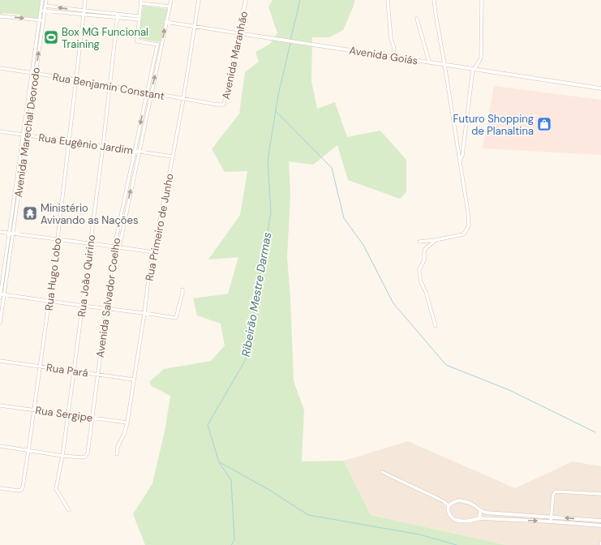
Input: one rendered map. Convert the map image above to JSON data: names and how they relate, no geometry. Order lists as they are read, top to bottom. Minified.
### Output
{"streets":{"street":["Avenida Maranhão","Avenida Goiás","Rua Benjamin Constant","Avenida Marechal Deorodo","Rua Eugênio Jardim","Rua Primeiro de Junho","Rua Hugo Lobo","Rua João Quirino","Avenida Salvador Coelho","Rua Pará","Rua Sergipe"]},"crossings":[["Avenida Maranhão","Avenida Goiás"],["Avenida Maranhão","Rua Benjamin Constant"],["Avenida Goiás","Rua Primeiro de Junho"],["Avenida Goiás","Avenida Salvador Coelho"],["Rua Benjamin Constant","Avenida Marechal Deorodo"],["Rua Benjamin Constant","Rua Primeiro de Junho"],["Rua Benjamin Constant","Rua Hugo Lobo"],["Rua Benjamin Constant","Rua João Quirino"],["Rua Benjamin Constant","Avenida Salvador Coelho"],["Avenida Marechal Deorodo","Rua Eugênio Jardim"],["Rua Eugênio Jardim","Rua Primeiro de Junho"],["Rua Eugênio Jardim","Rua Hugo Lobo"],["Rua Eugênio Jardim","Rua João Quirino"],["Rua Eugênio Jardim","Avenida Salvador Coelho"],["Rua Primeiro de Junho","Rua Pará"],["Rua Primeiro de Junho","Rua Sergipe"],["Rua Hugo Lobo","Rua Pará"],["Rua Hugo Lobo","Rua Sergipe"],["Rua João Quirino","Avenida Salvador Coelho"],["Rua João Quirino","Rua Pará"],["Rua João Quirino","Rua Sergipe"],["Avenida Salvador Coelho","Rua Pará"],["Avenida Salvador Coelho","Rua Sergipe"]],"water":["Ribeirão Mestre Darmas"],"places":{"sports":["Box MG Funcional Training"],"shop":["Futuro Shopping de Planaltina"],"temple":["Ministério Avivando as Nações"]}}
